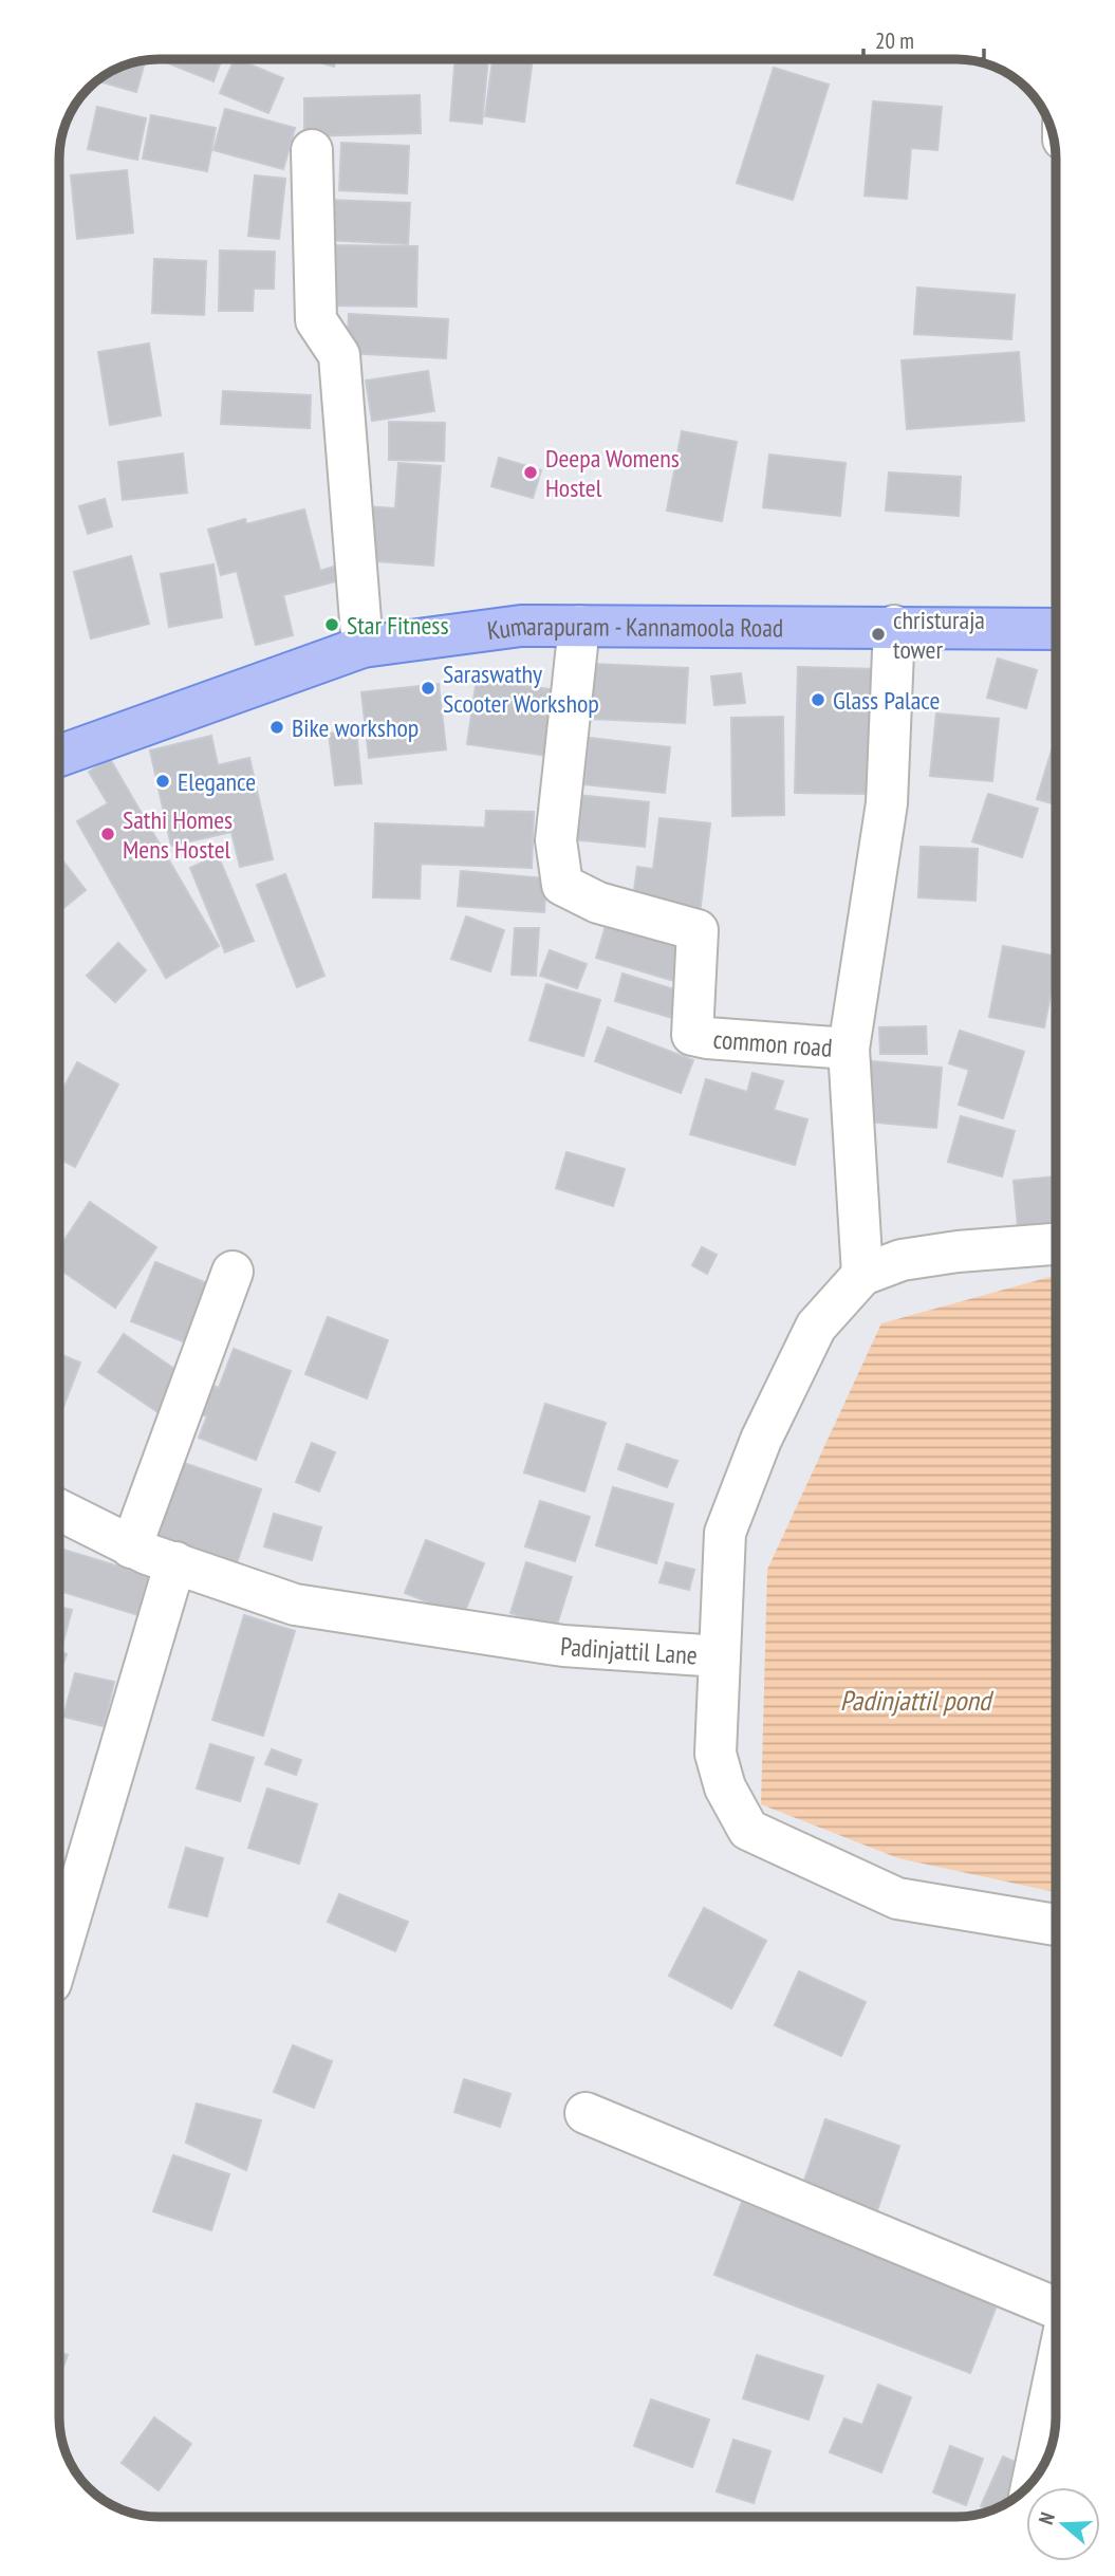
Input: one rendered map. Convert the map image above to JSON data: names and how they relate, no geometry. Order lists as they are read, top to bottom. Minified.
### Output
{"streets":{"main road":["Kumarapuram - Kannamoola Road"],"street":["common road","Padinjattil Lane"]},"crossings":[["Kumarapuram - Kannamoola Road","common road"]],"water":["Padinjattil pond"],"places":["Deepa Womens Hostel","Star Fitness","christuraja tower","Saraswathy Scooter Workshop","Glass Palace","Bike workshop","Elegance","Sathi Homes Mens Hostel"],"scale_bar":"20 m","north":"left"}
